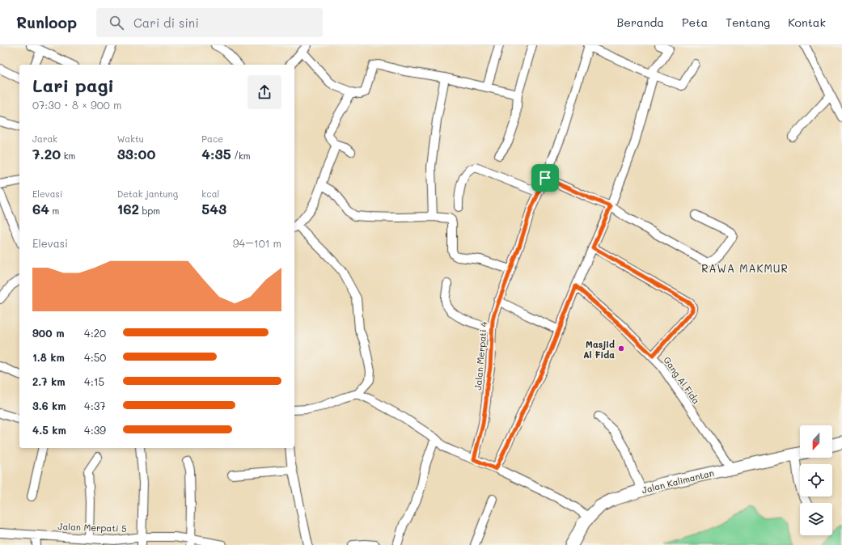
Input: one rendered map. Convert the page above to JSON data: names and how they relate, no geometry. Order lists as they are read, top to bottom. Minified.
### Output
{"streets":{"main road":["Jalan Kalimantan"],"street":["Jalan Merpati 4","Gang Al Fida","Jalan Merpati 5"]},"crossings":[["Gang Al Fida","Jalan Kalimantan"]],"districts":["RAWA MAKMUR"],"places":["Masjid Al Fida"],"north":"bottom","page":{"header":"Runloop","search":"Cari di sini","nav":["Beranda","Peta","Tentang","Kontak"],"heading":["Lari pagi","07:30 · 8 × 900 m"],"stats":[["Jarak","7.20 km"],["Waktu","33:00"],["Pace","4:35 /km"],["Elevasi","64 m"],["Detak jantung","162 bpm"],["kcal","543"]],"chart":["Elevasi","94–101 m"],"list":[{"name":"900 m","note":"4:20"},{"name":"1.8 km","note":"4:50"},{"name":"2.7 km","note":"4:15"},{"name":"3.6 km","note":"4:37"},{"name":"4.5 km","note":"4:39"}]}}
